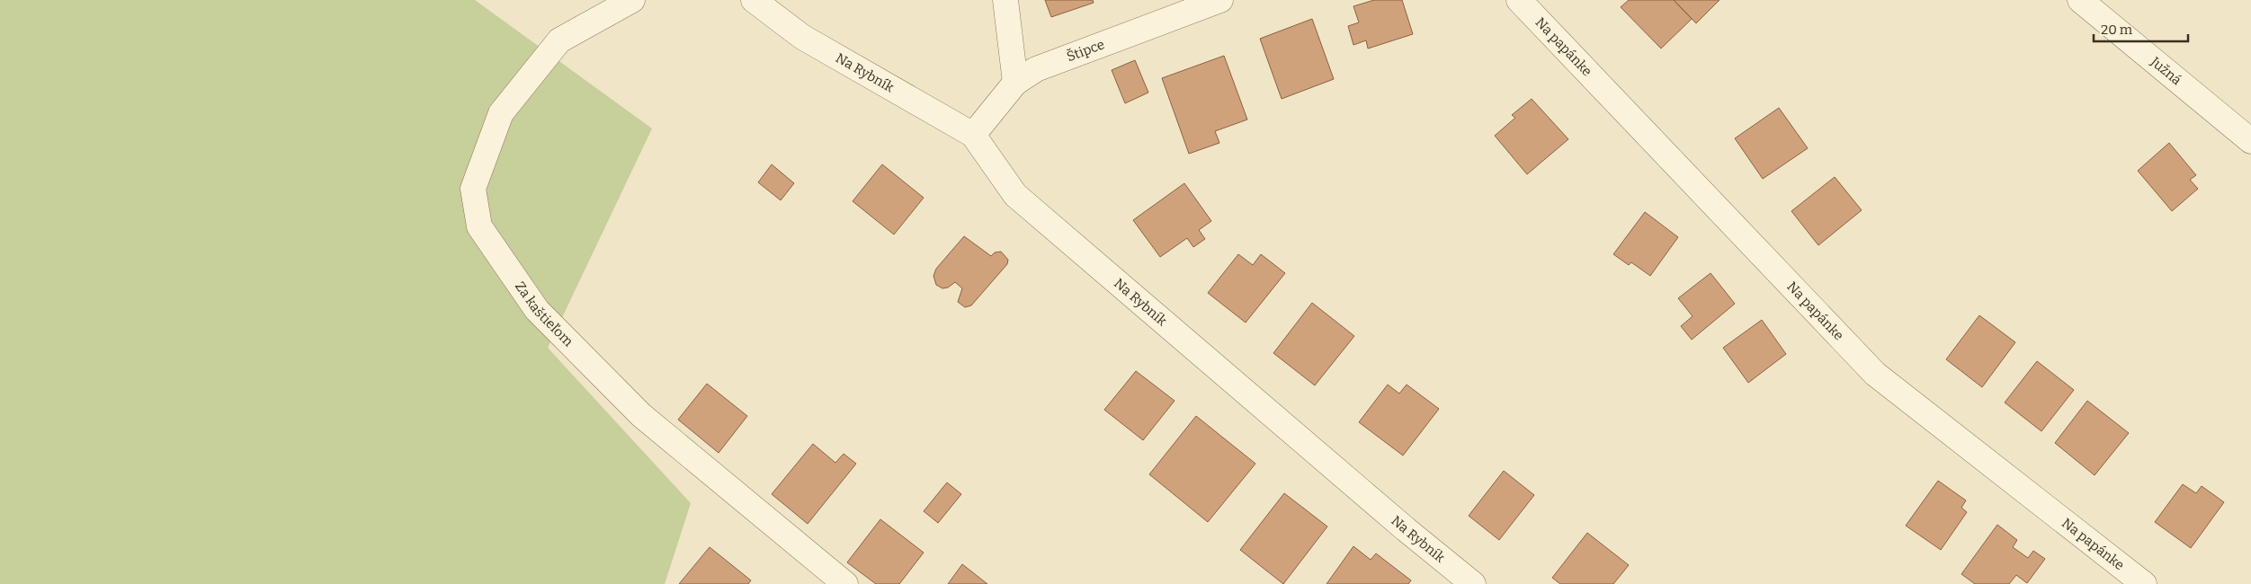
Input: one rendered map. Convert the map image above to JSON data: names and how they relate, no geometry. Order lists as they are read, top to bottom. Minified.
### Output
{"streets":{"street":["Na papánke","Štipce","Južná","Na Rybník","Za kaštieľom"]},"crossings":[["Štipce","Na Rybník"]],"scale_bar":"20 m"}
